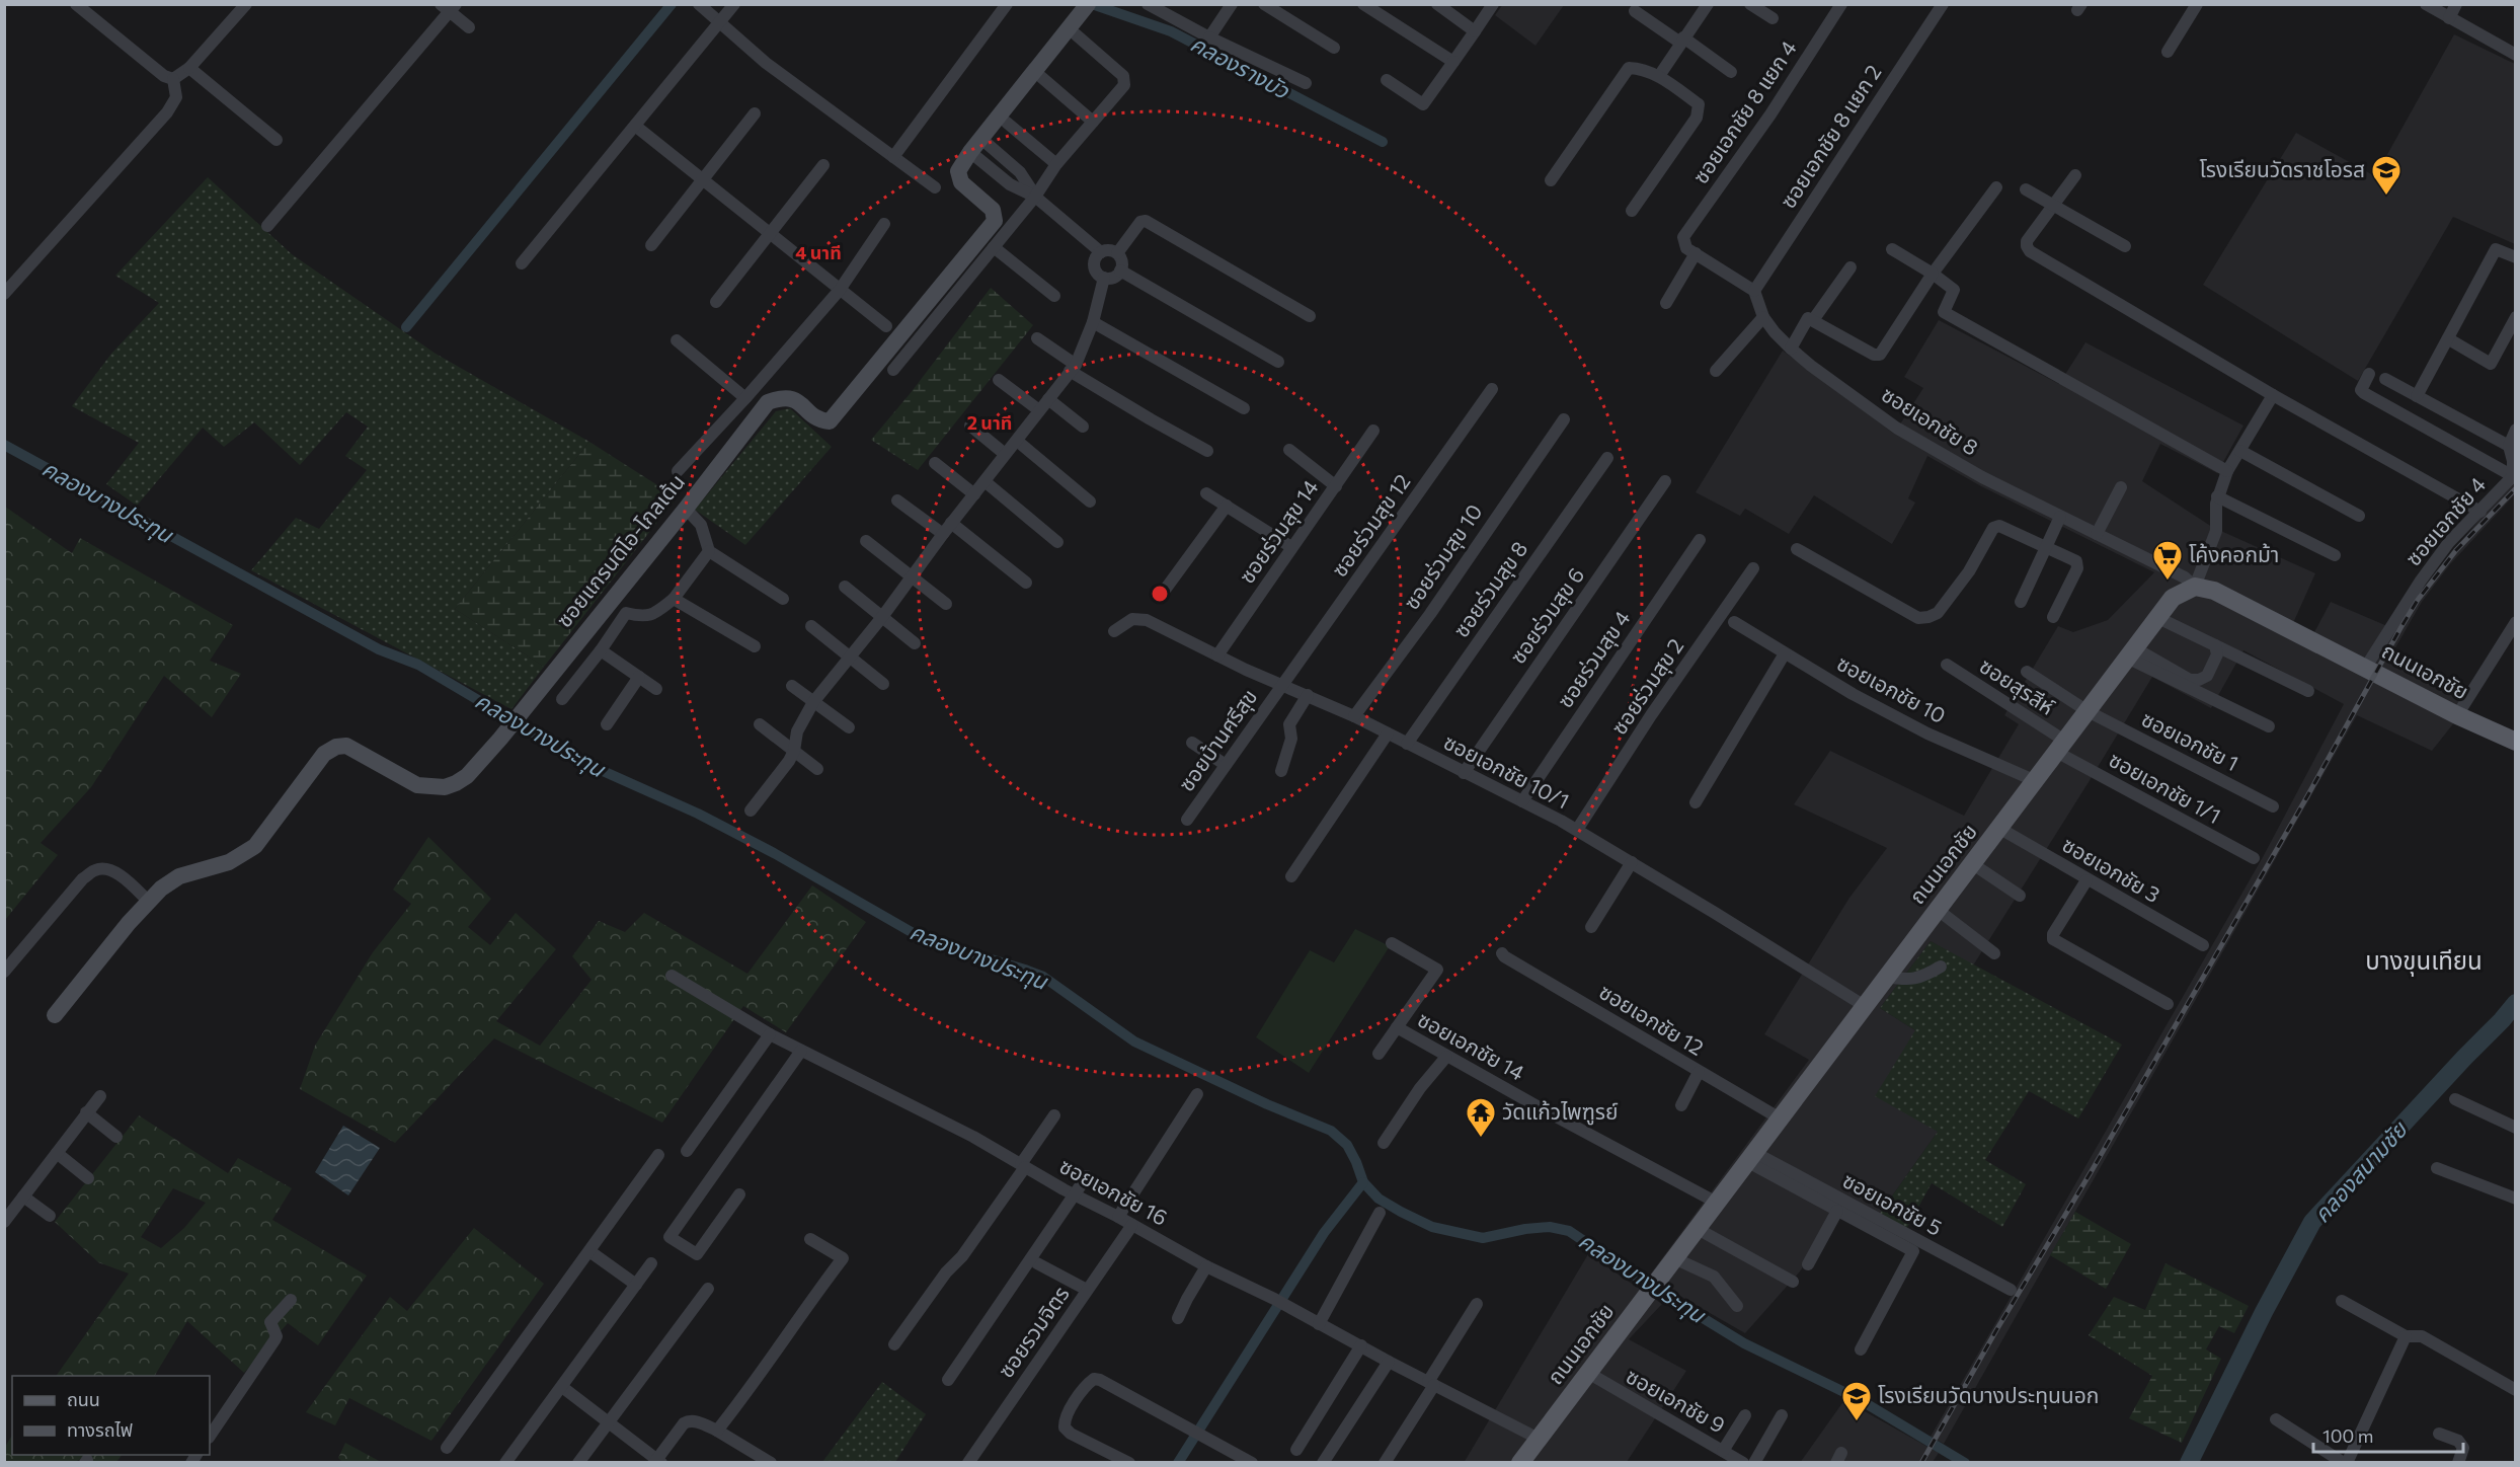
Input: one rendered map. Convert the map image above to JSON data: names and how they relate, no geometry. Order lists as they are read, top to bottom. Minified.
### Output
{"streets":{"main road":["ถนนเอกชัย"],"street":["ซอยเอกชัย 8 แยก 4","ซอยเอกชัย 8 แยก 2","ซอยเอกชัย 8","ซอยเอกชัย 4","ซอยร่วมสุข 12","ซอยร่วมสุข 14","ซอยแกรนดิโอ-โกลเด้น","ซอยร่วมสุข 10","ซอยร่วมสุข 8","ซอยร่วมสุข 6","ซอยร่วมสุข 4","ซอยร่วมสุข 2","ซอยสุรสีห์","ซอยเอกชัย 10","ซอยบ้านศรีสุข","ซอยเอกชัย 1","ซอยเอกชัย 10/1","ซอยเอกชัย 1/1","ซอยเอกชัย 3","ซอยเอกชัย 12","ซอยเอกชัย 14","ซอยเอกชัย 16","ซอยเอกชัย 5","ซอยรวมจิตร","ซอยเอกชัย 9"]},"crossings":[["ซอยเอกชัย 8 แยก 2","ซอยเอกชัย 8"],["ซอยเอกชัย 8","ถนนเอกชัย"],["ซอยเอกชัย 4","ถนนเอกชัย"],["ซอยร่วมสุข 12","ซอยบ้านศรีสุข"],["ซอยร่วมสุข 12","ซอยเอกชัย 10/1"],["ซอยร่วมสุข 14","ซอยเอกชัย 10/1"],["ซอยร่วมสุข 10","ซอยเอกชัย 10/1"],["ซอยร่วมสุข 8","ซอยเอกชัย 10/1"],["ซอยร่วมสุข 6","ซอยเอกชัย 10/1"],["ซอยร่วมสุข 4","ซอยเอกชัย 10/1"],["ถนนเอกชัย","ซอยสุรสีห์"],["ถนนเอกชัย","ซอยเอกชัย 10"],["ถนนเอกชัย","ซอยเอกชัย 1"],["ถนนเอกชัย","ซอยเอกชัย 10/1"],["ถนนเอกชัย","ซอยเอกชัย 1/1"],["ถนนเอกชัย","ซอยเอกชัย 3"],["ถนนเอกชัย","ซอยเอกชัย 12"],["ถนนเอกชัย","ซอยเอกชัย 14"],["ถนนเอกชัย","ซอยเอกชัย 16"],["ถนนเอกชัย","ซอยเอกชัย 5"],["ถนนเอกชัย","ซอยเอกชัย 9"],["ซอยร่วมสุข 2","ซอยเอกชัย 10/1"],["ซอยสุรสีห์","ซอยเอกชัย 1/1"],["ซอยบ้านศรีสุข","ซอยเอกชัย 10/1"],["ซอยเอกชัย 16","ซอยรวมจิตร"]],"districts":["บางขุนเทียน"],"water":["คลองรางบัว","คลองบางประทุน","คลองสนามชัย"],"places":{"school or university":["โรงเรียนวัดราชโอรส","โรงเรียนวัดบางประทุนนอก"],"supermarket":["โค้งคอกม้า"],"temple":["วัดแก้วไพฑูรย์"]},"legend":["ถนน","ทางรถไฟ"],"scale_bar":"100 m","rings":["4 นาที","2 นาที"]}
